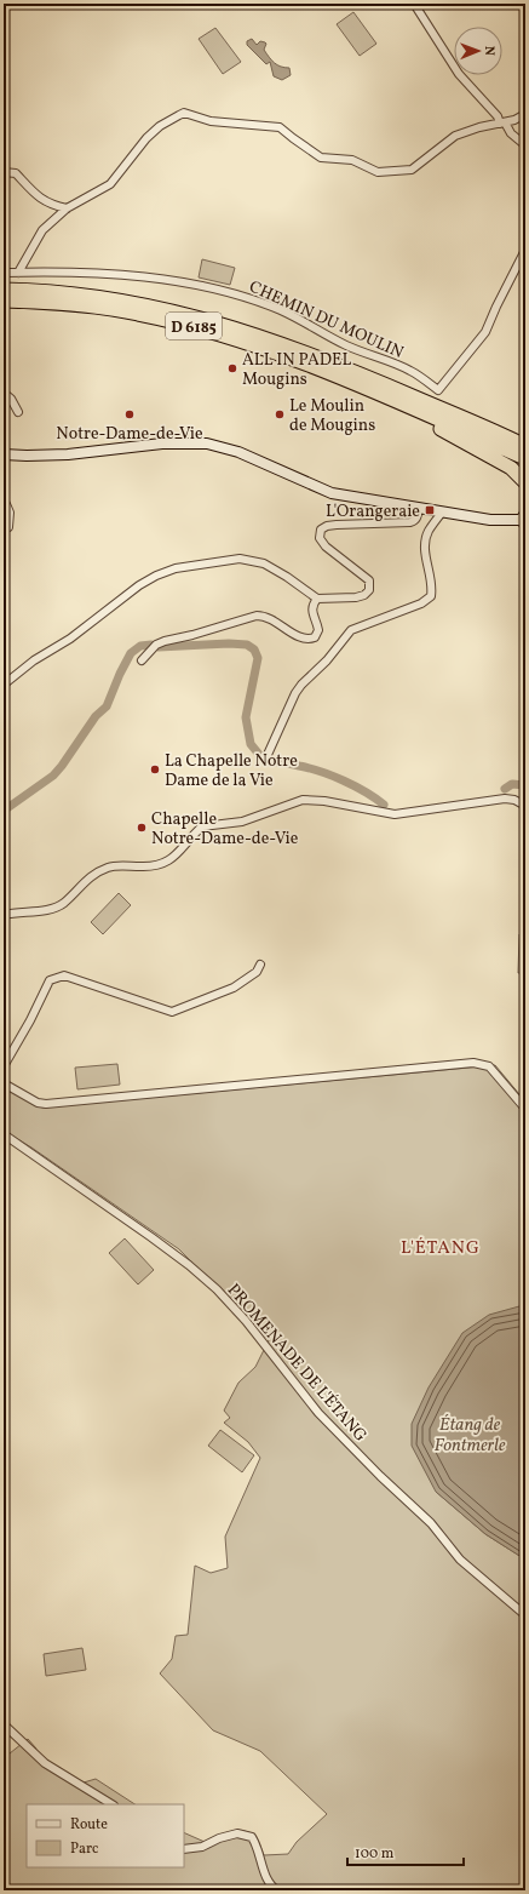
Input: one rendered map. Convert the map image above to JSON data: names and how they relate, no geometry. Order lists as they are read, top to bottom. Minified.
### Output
{"streets":{"highway":["D 6185"],"street":["CHEMIN DU MOULIN","PROMENADE DE L'ÉTANG"]},"districts":["L'ÉTANG"],"water":["Étang de Fontmerle"],"places":{"other":["ALL IN PADEL Mougins","Notre-Dame-de-Vie","Le Moulin de Mougins","La Chapelle Notre Dame de la Vie","Chapelle Notre-Dame-de-Vie"],"transit":["L'Orangeraie"]},"legend":["Route","Parc"],"scale_bar":"100 m","north":"right"}
